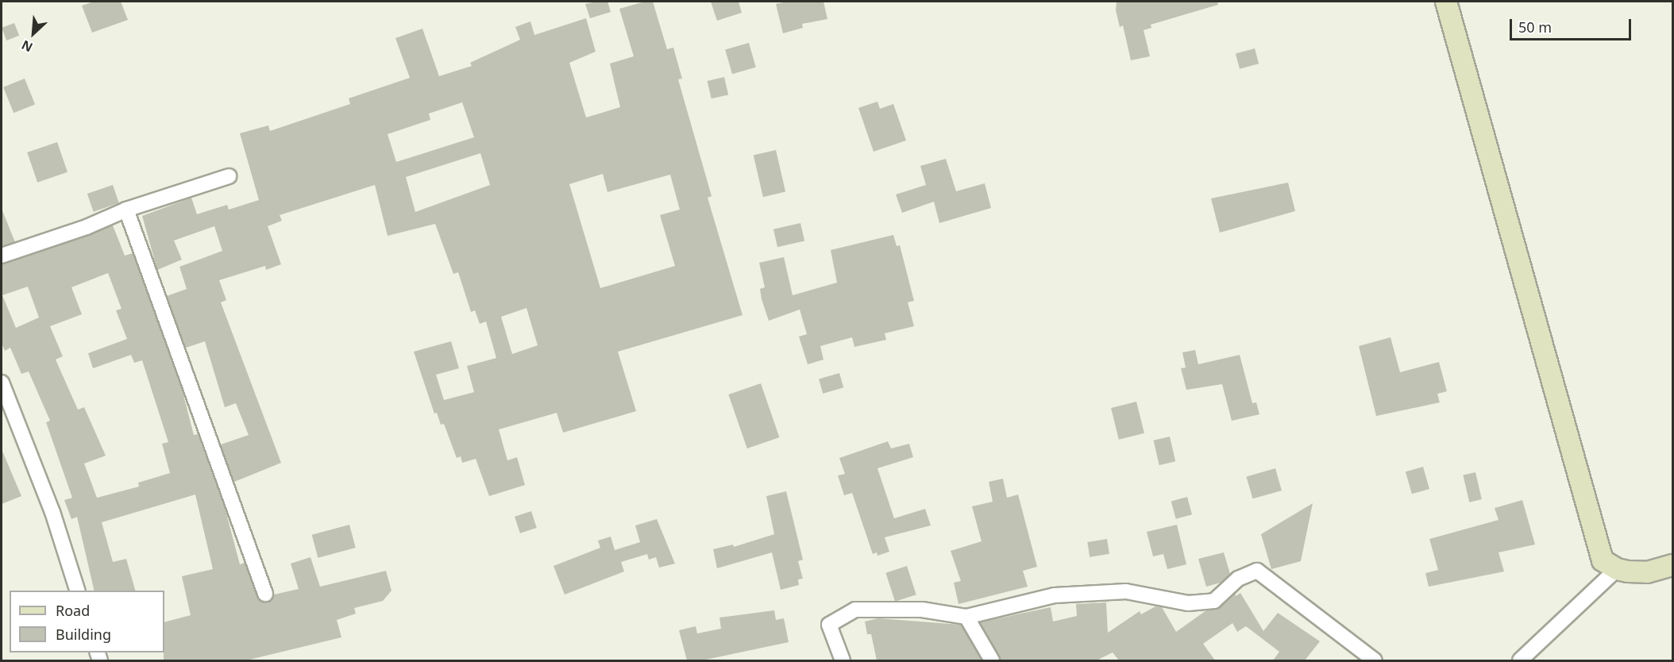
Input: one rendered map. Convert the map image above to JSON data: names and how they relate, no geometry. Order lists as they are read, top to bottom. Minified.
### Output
{"legend":["Road","Building"],"scale_bar":"50 m","north":"bottom left"}
